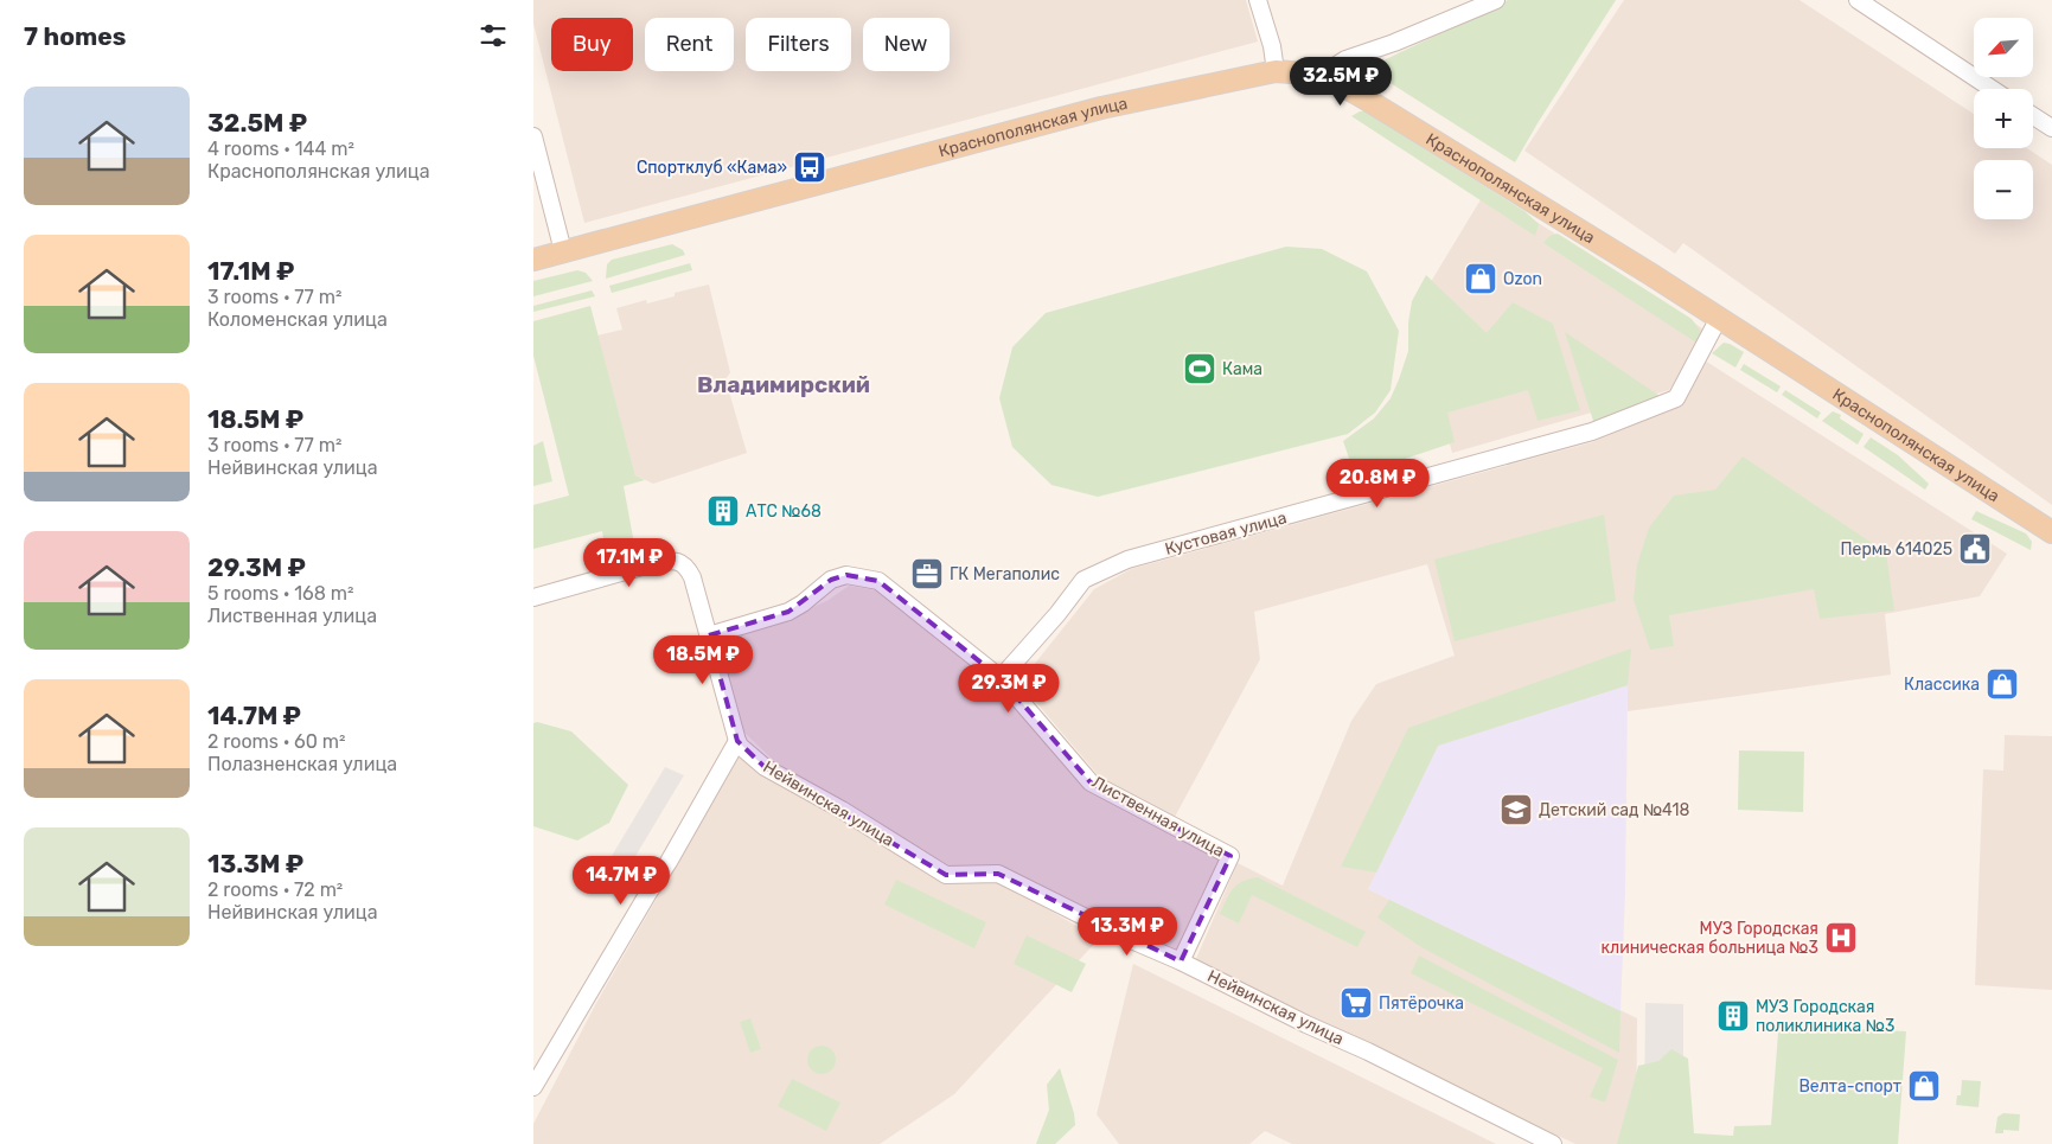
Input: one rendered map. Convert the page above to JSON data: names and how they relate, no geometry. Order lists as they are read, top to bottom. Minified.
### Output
{"streets":{"main road":["Краснополянская улица"],"street":["Кустовая улица","Нейвинская улица","Лиственная улица"]},"crossings":[["Краснополянская улица","Кустовая улица"],["Кустовая улица","Лиственная улица"],["Нейвинская улица","Лиственная улица"]],"districts":["Владимирский"],"places":{"bus stop":["Спортклуб «Кама»"],"shop":["Ozon","Классика","Велта-спорт"],"sports":["Кама"],"building":["АТС №68","МУЗ Городская поликлиника №3"],"public building":["Пермь 614025"],"office":["ГК Мегаполис"],"school or university":["Детский сад №418"],"hospital":["МУЗ Городская клиническая больница №3"],"supermarket":["Пятёрочка"]},"north":"bottom left","page":{"heading":"7 homes","map_buttons":["+","−"],"chip":["Buy","Rent","Filters","New"],"price":["32.5M ₽","20.8M ₽","17.1M ₽","18.5M ₽","29.3M ₽","14.7M ₽","13.3M ₽"],"list":[{"name":"32.5M ₽","note":"4 rooms · 144 m² · Краснополянская улица"},{"name":"17.1M ₽","note":"3 rooms · 77 m² · Коломенская улица"},{"name":"18.5M ₽","note":"3 rooms · 77 m² · Нейвинская улица"},{"name":"29.3M ₽","note":"5 rooms · 168 m² · Лиственная улица"},{"name":"14.7M ₽","note":"2 rooms · 60 m² · Полазненская улица"},{"name":"13.3M ₽","note":"2 rooms · 72 m² · Нейвинская улица"}]}}
